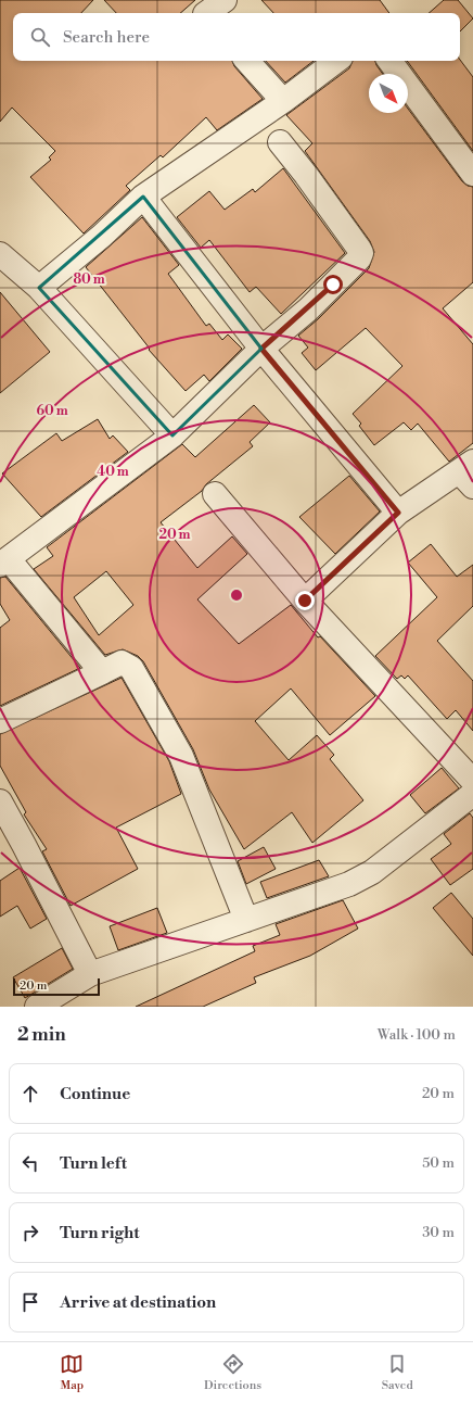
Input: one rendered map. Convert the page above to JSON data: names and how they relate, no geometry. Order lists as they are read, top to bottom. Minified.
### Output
{"scale_bar":"20 m","north":"bottom right","page":{"search":"Search here","scale":"20 m","heading":["2 min","Walk · 100 m"],"list":[["Continue","20 m"],["Turn left","50 m"],["Turn right","30 m"],"Arrive at destination"],"nav":["Map","Directions","Saved"]},"rings":["80 m","60 m","40 m","20 m"]}
